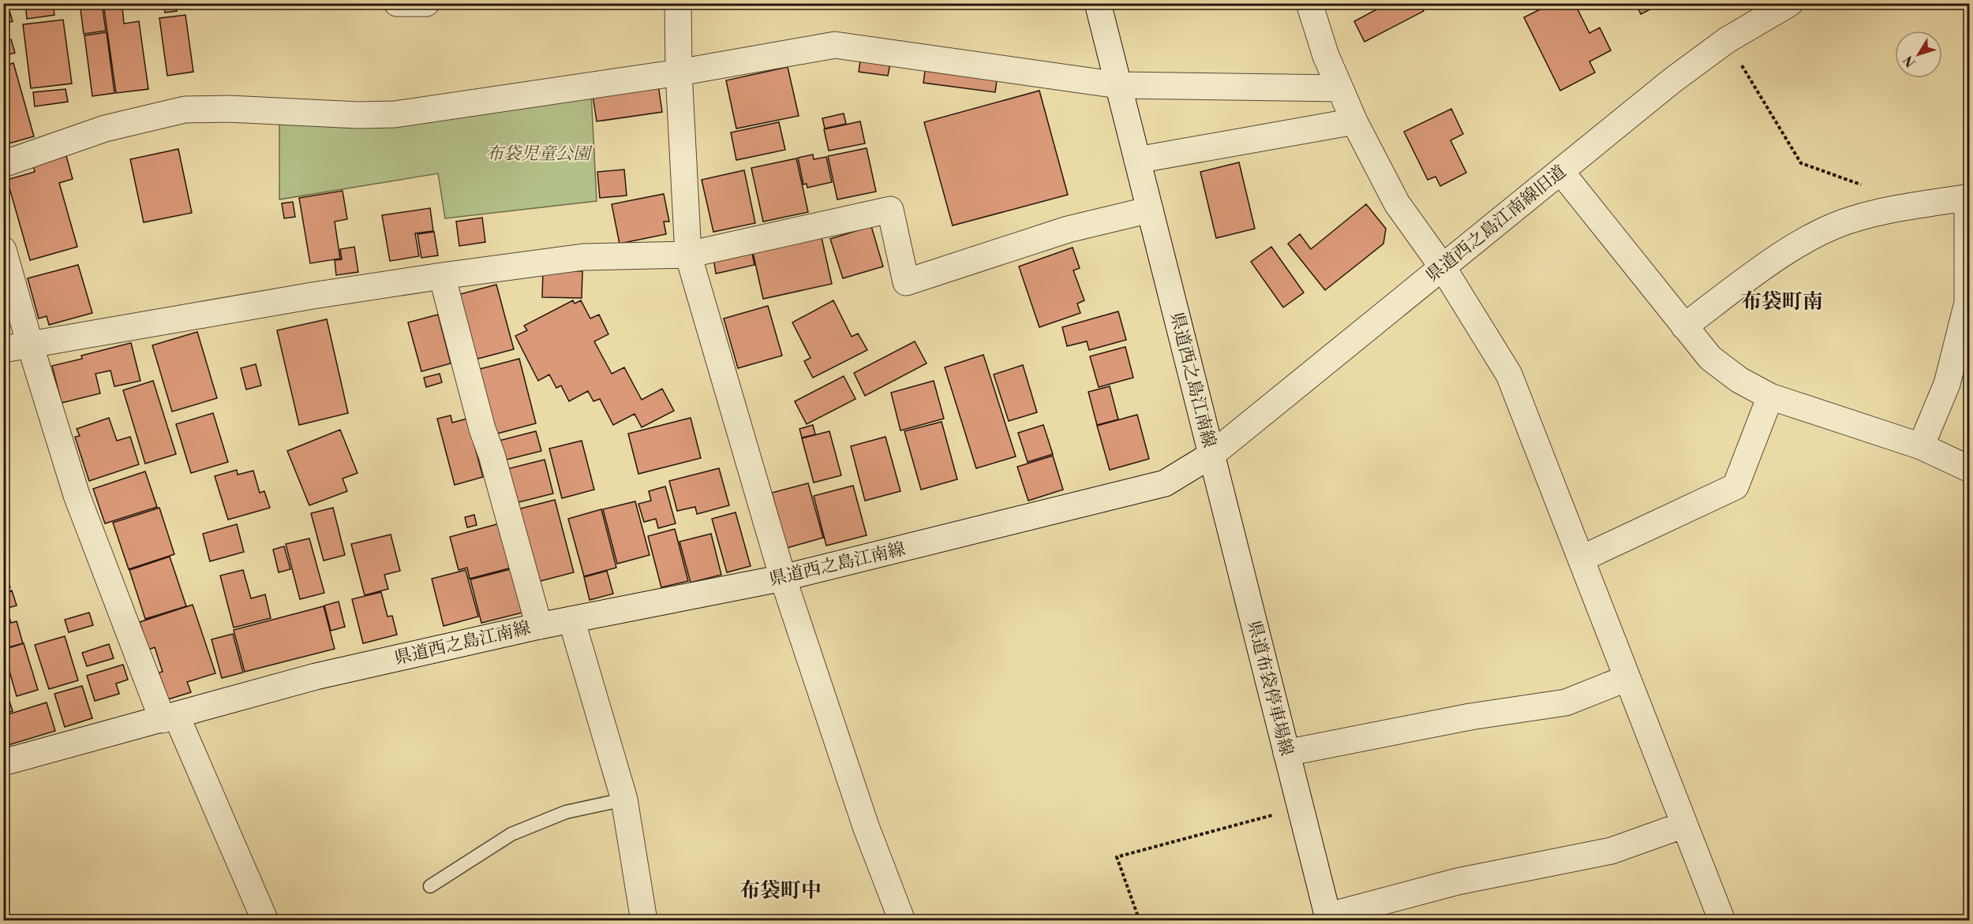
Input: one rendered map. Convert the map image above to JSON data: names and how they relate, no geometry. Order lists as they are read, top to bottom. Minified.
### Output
{"streets":{"street":["県道西之島江南線旧道","県道西之島江南線","県道布袋停車場線"]},"crossings":[["県道西之島江南線旧道","県道西之島江南線"],["県道西之島江南線旧道","県道布袋停車場線"],["県道西之島江南線","県道布袋停車場線"]],"districts":["布袋町南","布袋町中"],"parks":["布袋児童公園"],"north":"bottom left"}
